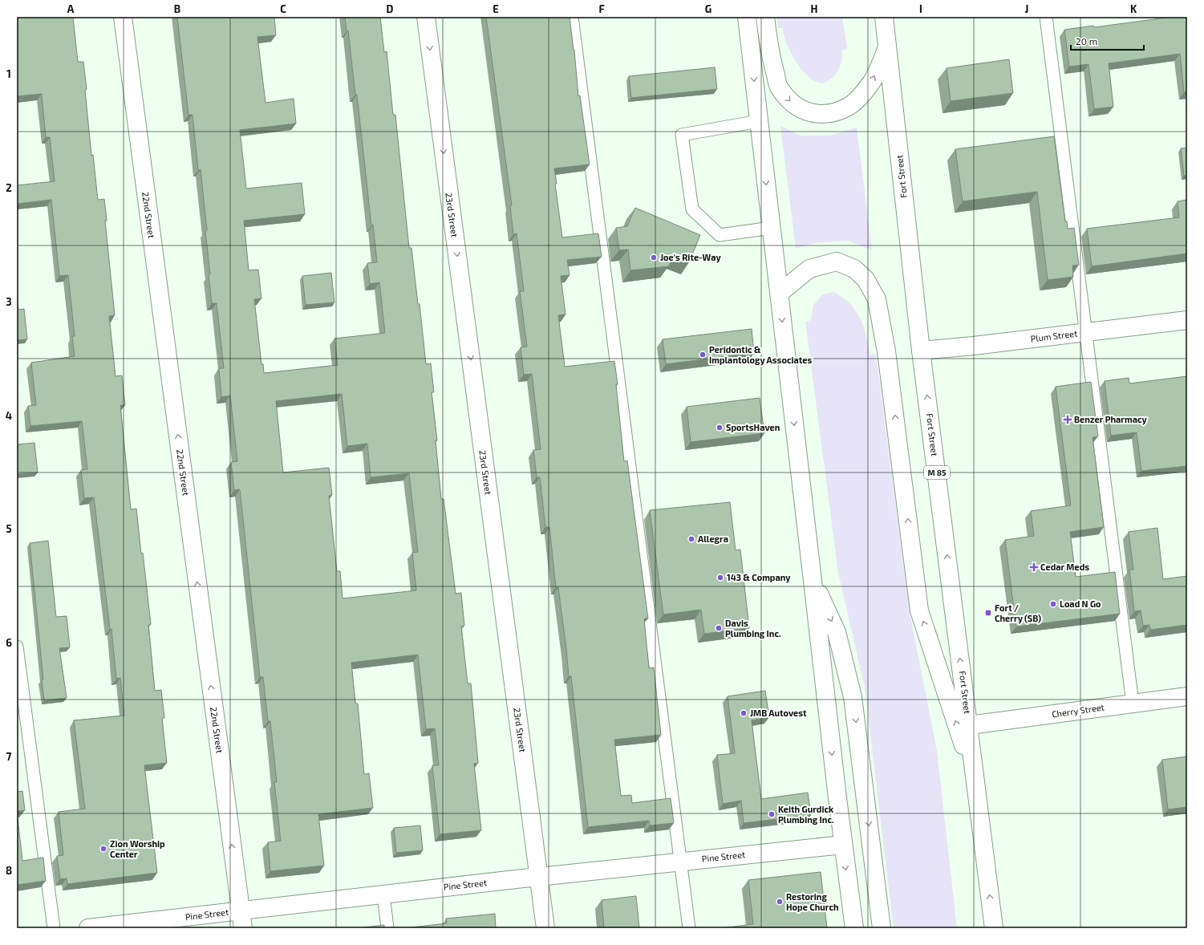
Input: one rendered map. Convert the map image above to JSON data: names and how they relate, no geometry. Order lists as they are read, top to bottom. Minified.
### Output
{"streets":{"street":["Fort Street","22nd Street","23rd Street","Plum Street","M 85","Cherry Street","Pine Street"]},"crossings":[["Fort Street","Plum Street"],["Fort Street","Cherry Street"],["22nd Street","Pine Street"],["23rd Street","Pine Street"]],"one_way":["22nd Street","23rd Street"],"places":{"other":["Joe's Rite-Way","Peridontic & Implantology Associates","SportsHaven","Allegra","143 & Company","Load N Go","Davis Plumbing Inc.","JMB Autovest","Keith Gurdick Plumbing Inc.","Zion Worship Center","Restoring Hope Church"],"health":["Benzer Pharmacy","Cedar Meds"],"transit":["Fort / Cherry (SB)"]},"scale_bar":"20 m","grid":{"columns":["A","B","C","D","E","F","G","H","I","J","K"],"rows":["1","2","3","4","5","6","7","8"]}}
